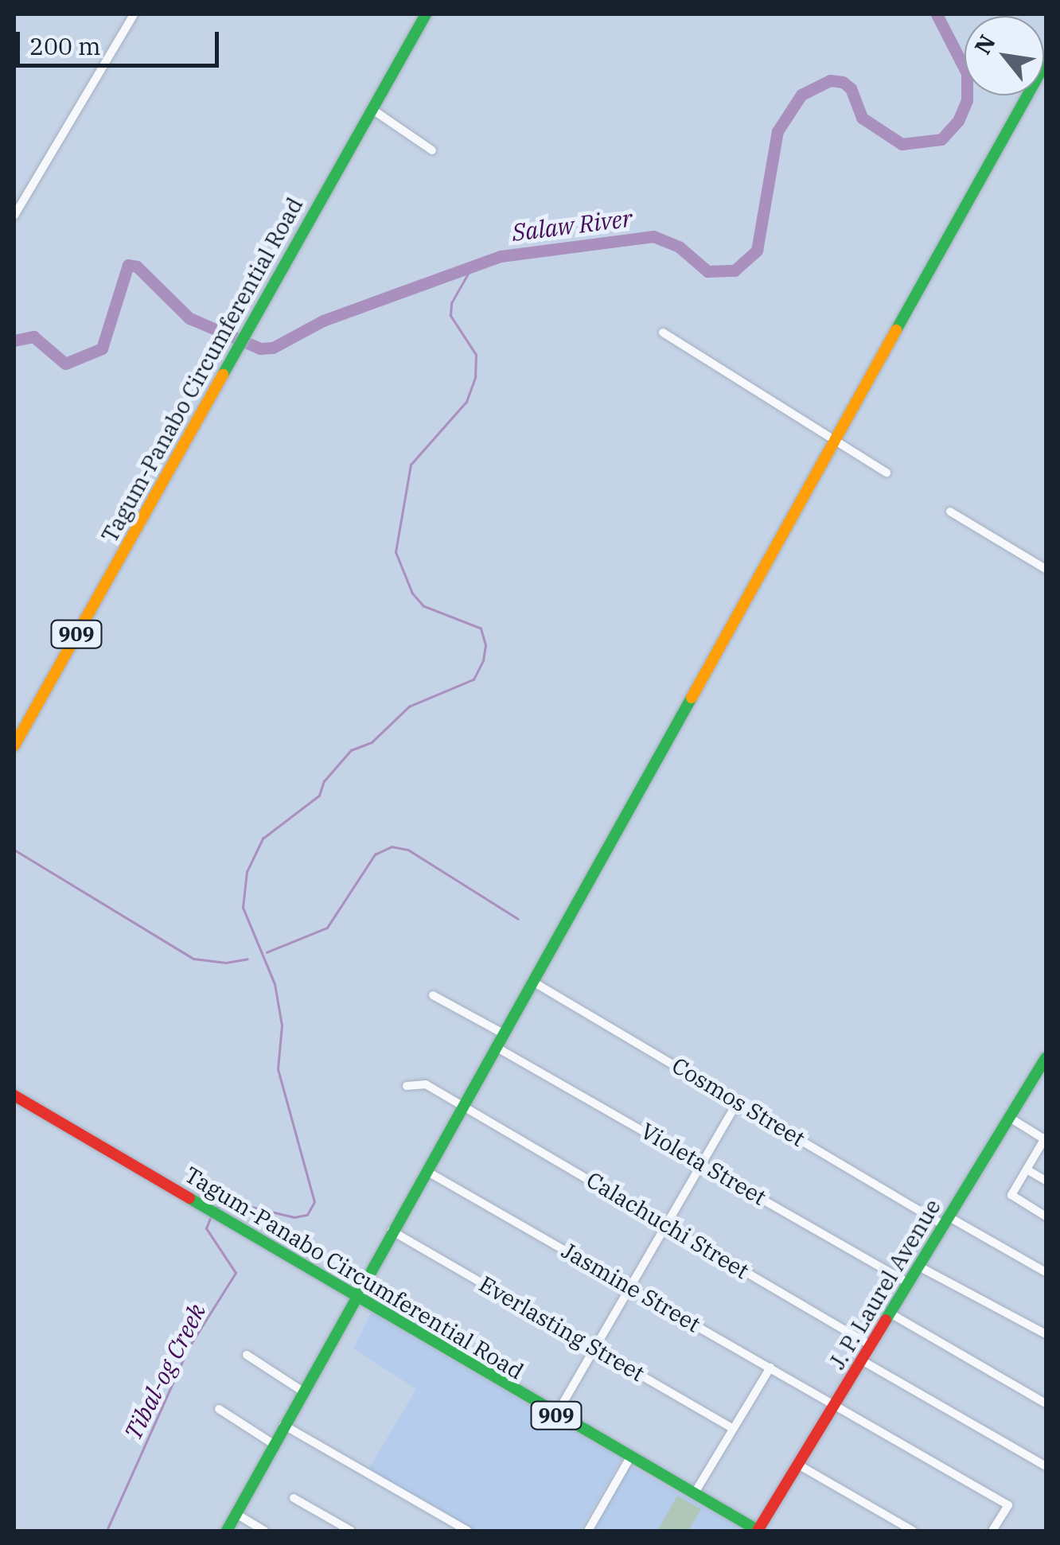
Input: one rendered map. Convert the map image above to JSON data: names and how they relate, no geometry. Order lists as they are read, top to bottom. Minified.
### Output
{"streets":{"street":["Tagum-Panabo Circumferential Road","909","Cosmos Street","Violeta Street","Calachuchi Street","J. P. Laurel Avenue","Jasmine Street","Everlasting Street"]},"crossings":[["Tagum-Panabo Circumferential Road","J. P. Laurel Avenue"],["Cosmos Street","J. P. Laurel Avenue"],["Violeta Street","J. P. Laurel Avenue"],["Calachuchi Street","J. P. Laurel Avenue"],["J. P. Laurel Avenue","Jasmine Street"]],"water":["Salaw River","Tibal-og Creek"],"scale_bar":"200 m","north":"top left"}
